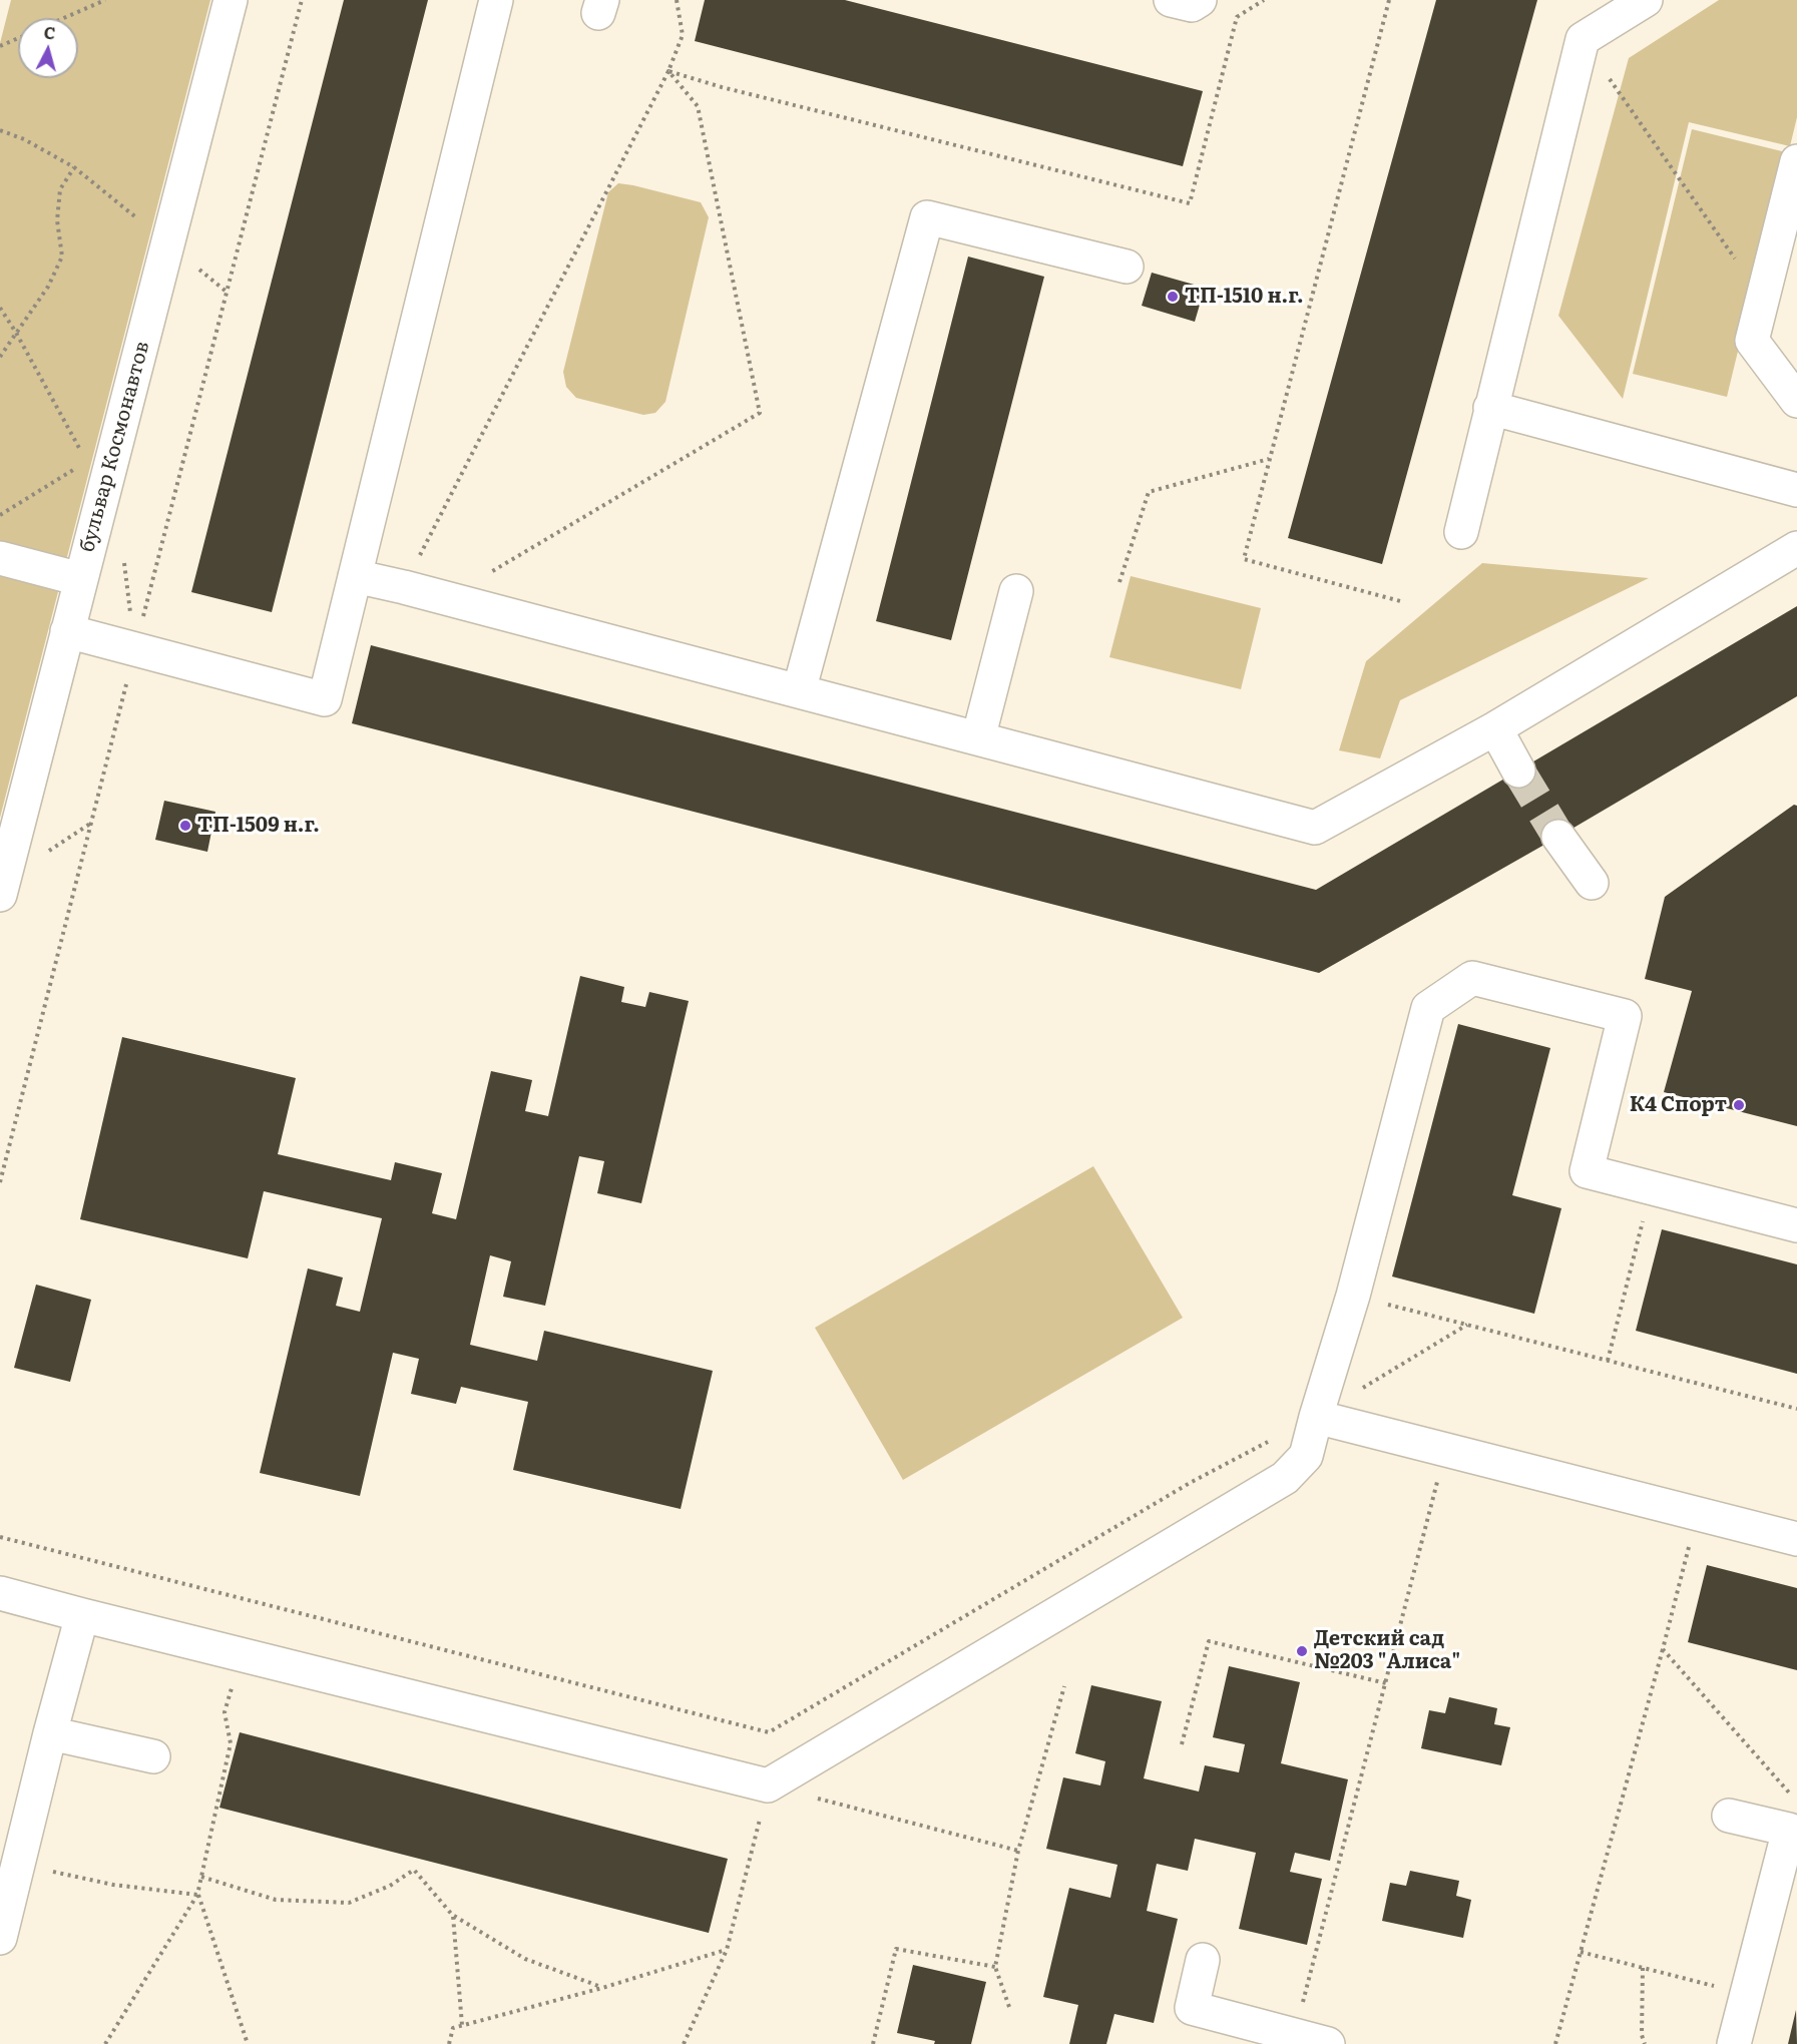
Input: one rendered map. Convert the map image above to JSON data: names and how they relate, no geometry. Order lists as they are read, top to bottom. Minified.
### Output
{"streets":{"street":["бульвар Космонавтов"]},"places":["ТП-1510 н.г.","ТП-1509 н.г.","К4 Спорт","Детский сад №203 \"Алиса\""],"north":"top"}
